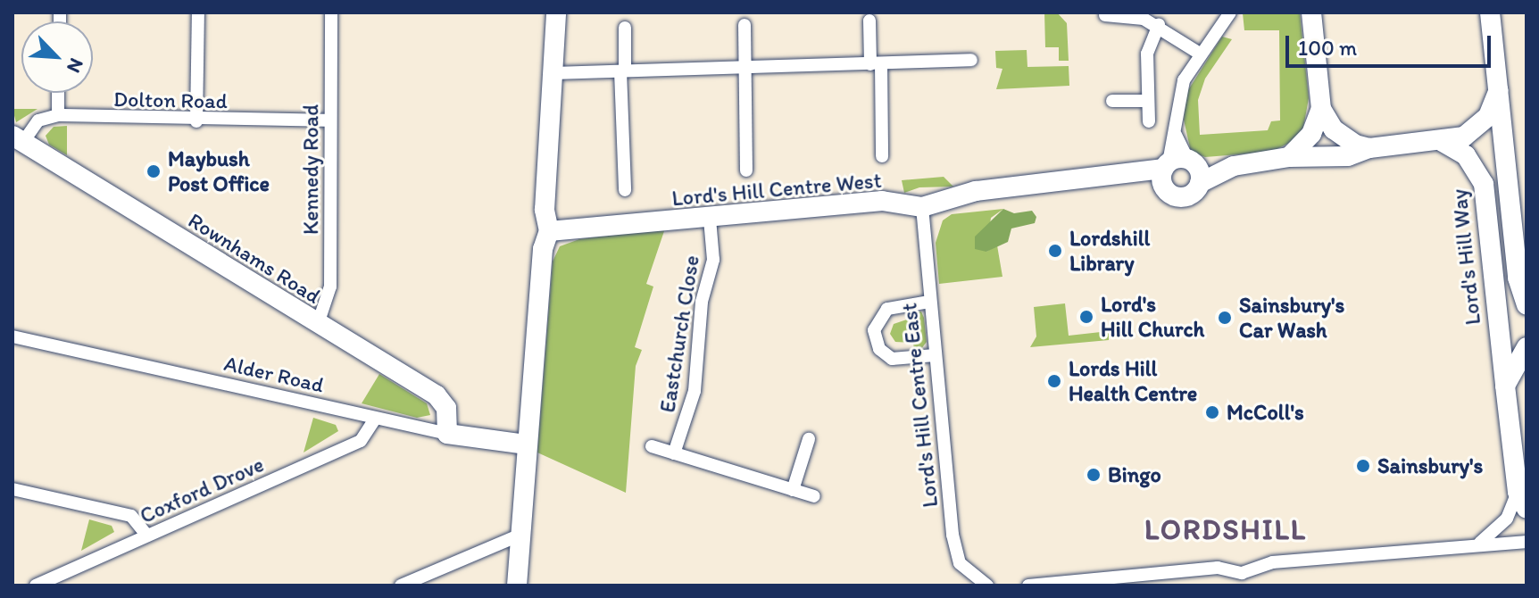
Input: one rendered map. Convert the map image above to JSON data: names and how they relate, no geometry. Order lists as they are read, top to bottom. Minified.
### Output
{"streets":{"street":["Dolton Road","Kennedy Road","Lord's Hill Centre West","Lord's Hill Way","Rownhams Road","Eastchurch Close","Alder Road","Lord's Hill Centre East","Coxford Drove"]},"crossings":[["Dolton Road","Kennedy Road"],["Kennedy Road","Rownhams Road"],["Lord's Hill Centre West","Lord's Hill Way"],["Lord's Hill Centre West","Eastchurch Close"],["Lord's Hill Centre West","Lord's Hill Centre East"],["Rownhams Road","Alder Road"],["Alder Road","Coxford Drove"]],"districts":["LORDSHILL"],"places":["Maybush Post Office","Lordshill Library","Lord's Hill Church","Sainsbury's Car Wash","Lords Hill Health Centre","McColl's","Sainsbury's","Bingo"],"scale_bar":"100 m","north":"bottom right"}
